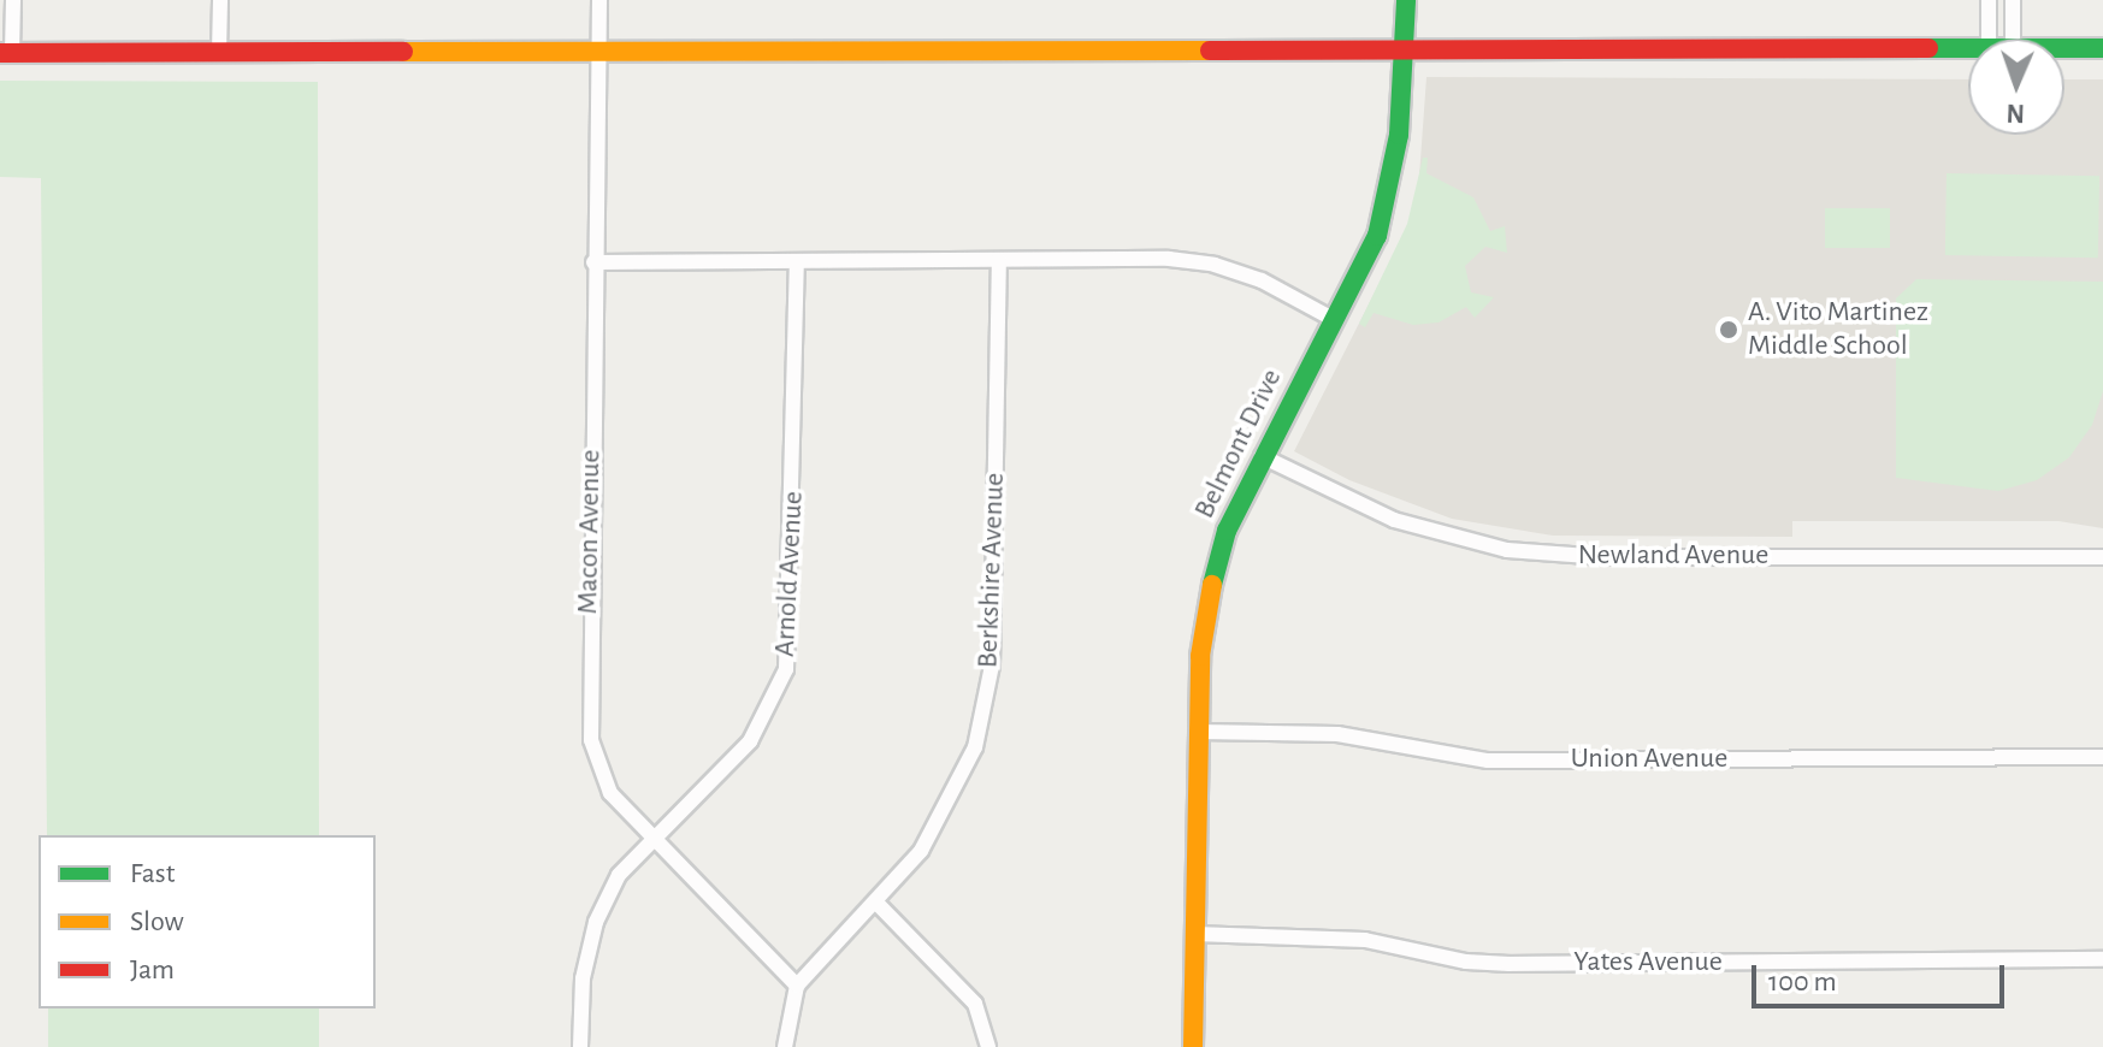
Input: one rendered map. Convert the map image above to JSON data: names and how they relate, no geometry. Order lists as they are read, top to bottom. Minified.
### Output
{"streets":{"main road":["Belmont Drive"],"street":["Macon Avenue","Newland Avenue","Berkshire Avenue","Arnold Avenue","Union Avenue","Yates Avenue"]},"crossings":[["Belmont Drive","Newland Avenue"],["Belmont Drive","Union Avenue"],["Belmont Drive","Yates Avenue"],["Macon Avenue","Berkshire Avenue"],["Macon Avenue","Arnold Avenue"]],"places":["A. Vito Martinez Middle School"],"legend":["Fast","Slow","Jam"],"scale_bar":"100 m","north":"bottom"}
